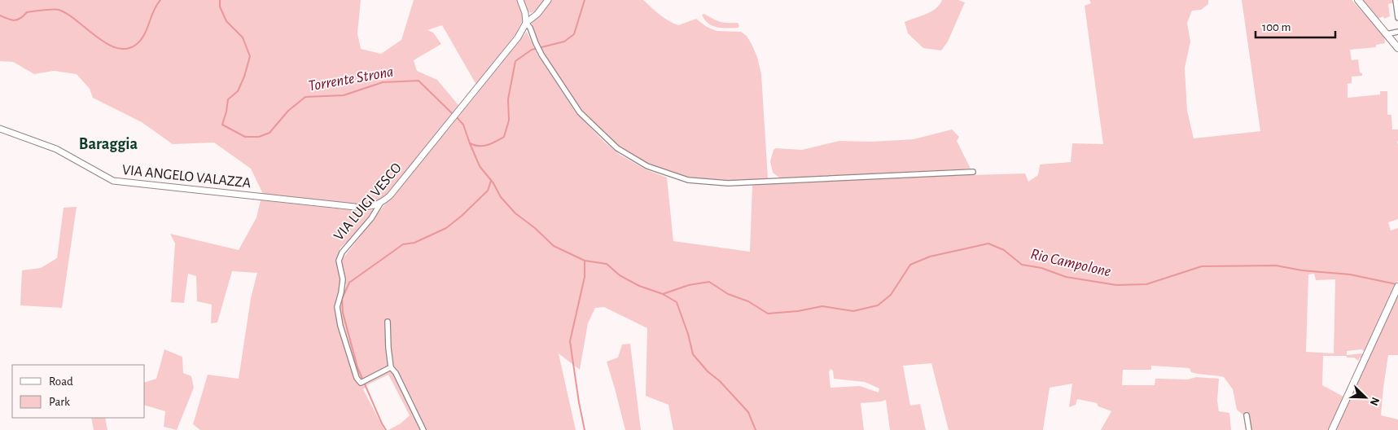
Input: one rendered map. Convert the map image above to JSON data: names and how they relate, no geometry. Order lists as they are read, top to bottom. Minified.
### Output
{"streets":{"street":["VIA ANGELO VALAZZA","VIA LUIGI VESCO"]},"crossings":[["VIA ANGELO VALAZZA","VIA LUIGI VESCO"]],"districts":["Baraggia"],"water":["Torrente Strona","Rio Campolone"],"legend":["Road","Park"],"scale_bar":"100 m","north":"bottom right"}
